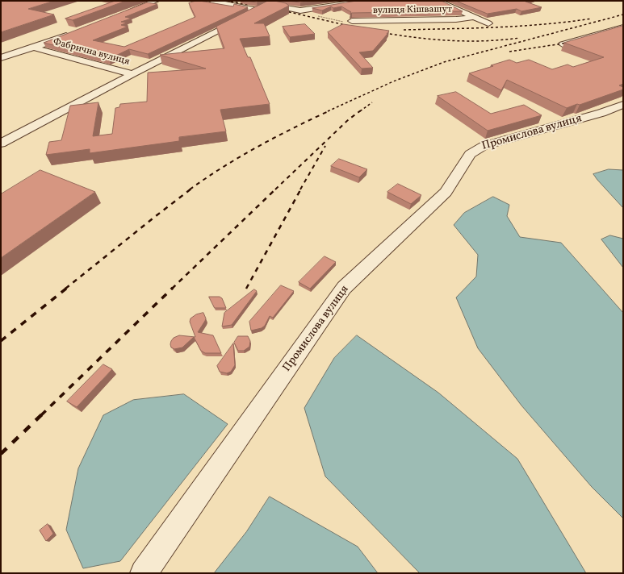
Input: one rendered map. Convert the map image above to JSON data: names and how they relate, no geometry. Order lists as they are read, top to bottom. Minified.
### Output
{"streets":{"street":["вулиця Кішвашут","Фабрична вулиця","Промислова вулиця"]}}
